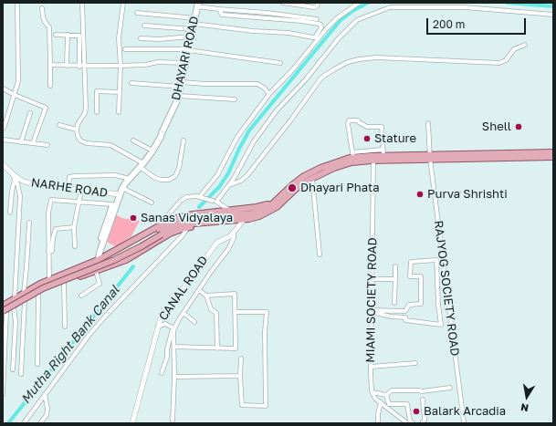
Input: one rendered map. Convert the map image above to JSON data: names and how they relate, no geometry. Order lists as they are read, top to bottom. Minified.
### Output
{"streets":{"main road":["DHAYARI ROAD"],"street":["NARHE ROAD","CANAL ROAD","RAJYOG SOCIETY ROAD","MIAMI SOCIETY ROAD"]},"crossings":[["DHAYARI ROAD","NARHE ROAD"]],"water":["Mutha Right Bank Canal"],"places":["Shell","Stature","Dhayari Phata","Purva Shrishti","Sanas Vidyalaya","Balark Arcadia"],"scale_bar":"200 m","north":"bottom"}
